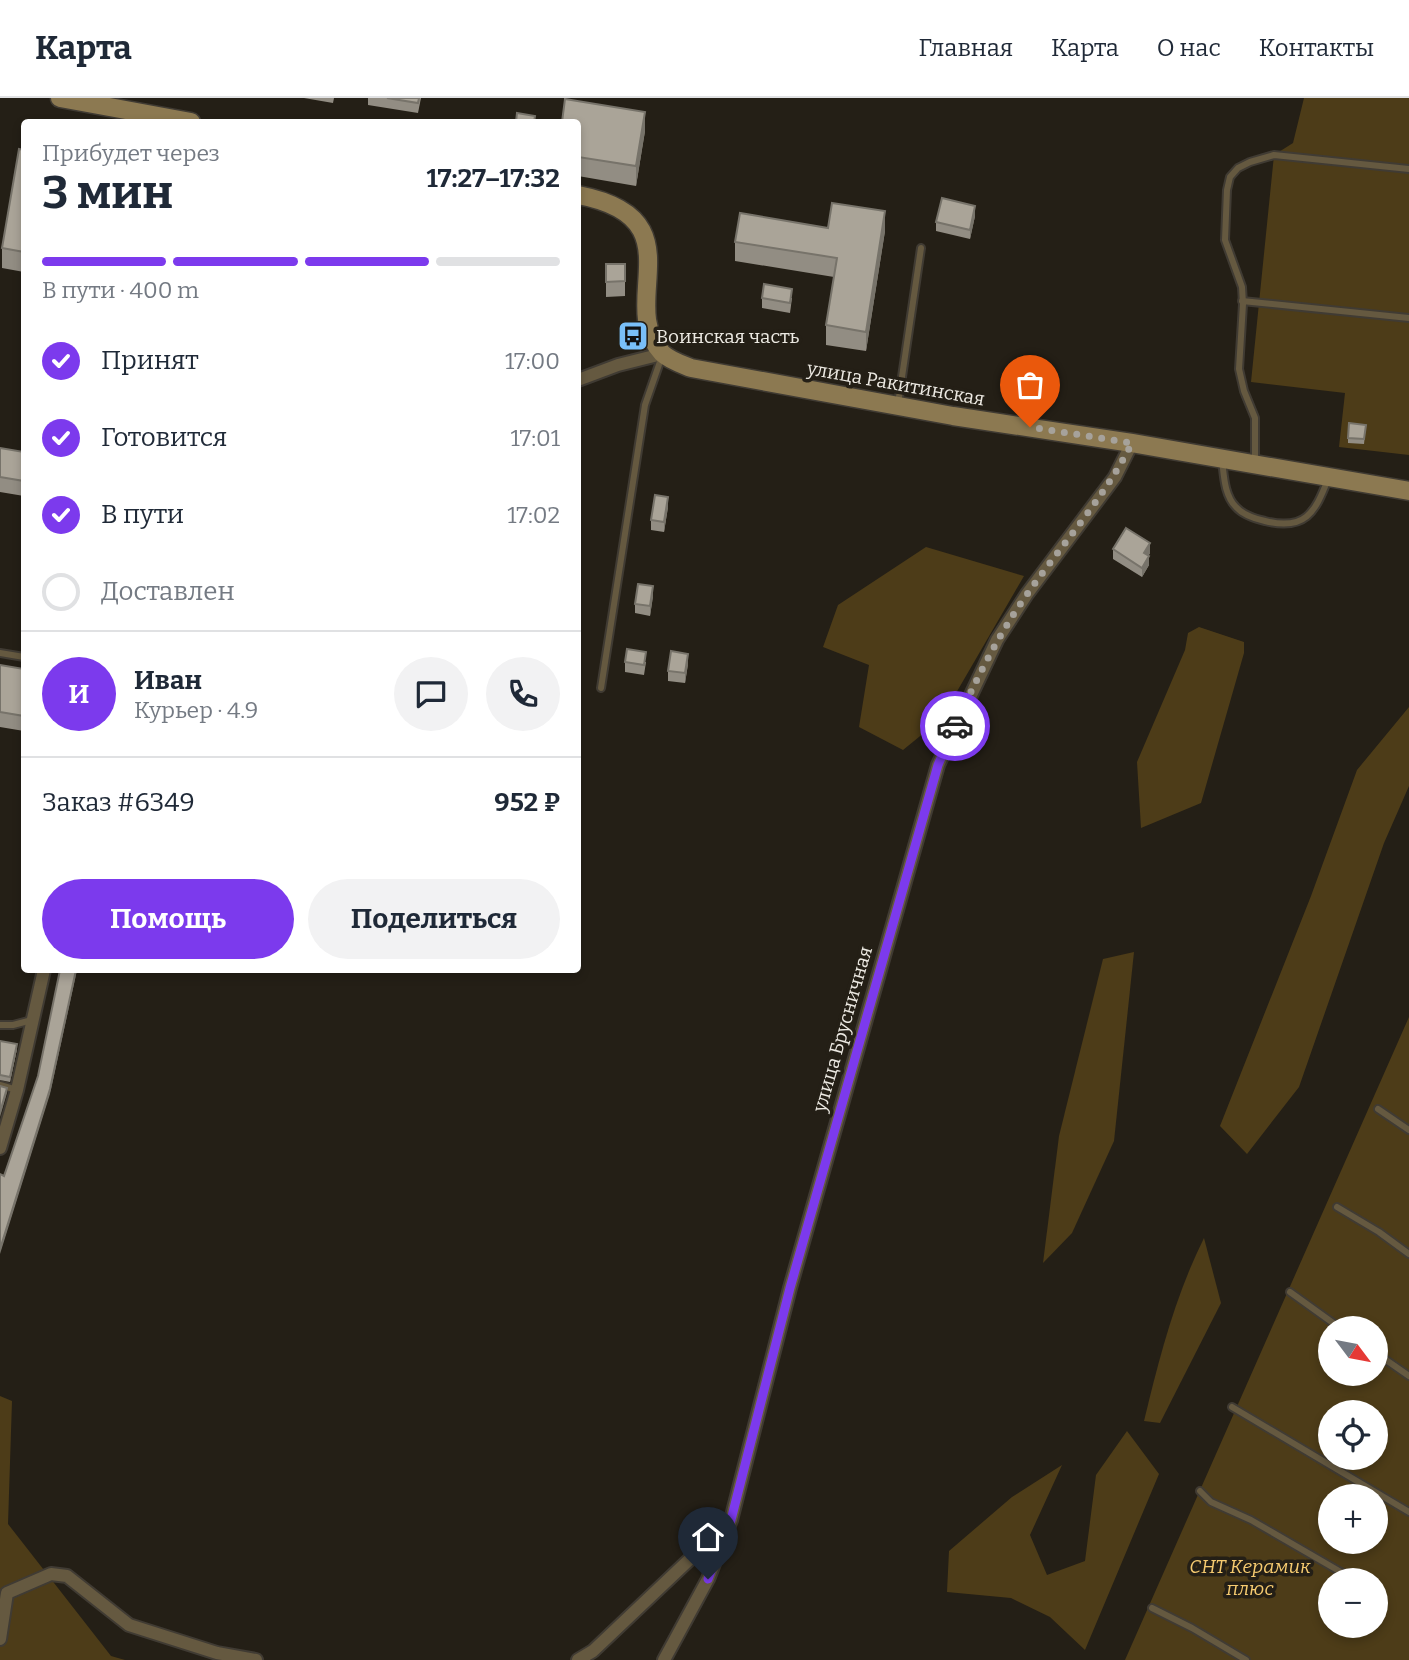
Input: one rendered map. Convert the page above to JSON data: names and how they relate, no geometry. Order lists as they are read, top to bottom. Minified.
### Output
{"streets":{"street":["улица Ракитинская","улица Брусничная"]},"crossings":[["улица Ракитинская","улица Брусничная"]],"parks":["СНТ Керамик плюс"],"places":{"bus stop":["Воинская часть"]},"north":"bottom right","page":{"header":"Карта","nav":["Главная","Карта","О нас","Контакты"],"heading":["3 мин","Прибудет через","17:27–17:32"],"panel":["Иван","Курьер · 4.9","Заказ #6349","952 ₽"],"bar":"В пути · 400 m","list":[["Принят","17:00"],["Готовится","17:01"],["В пути","17:02"],"Доставлен"],"round":"И","buttons":["Помощь","Поделиться"],"map_buttons":["+","−"]}}
